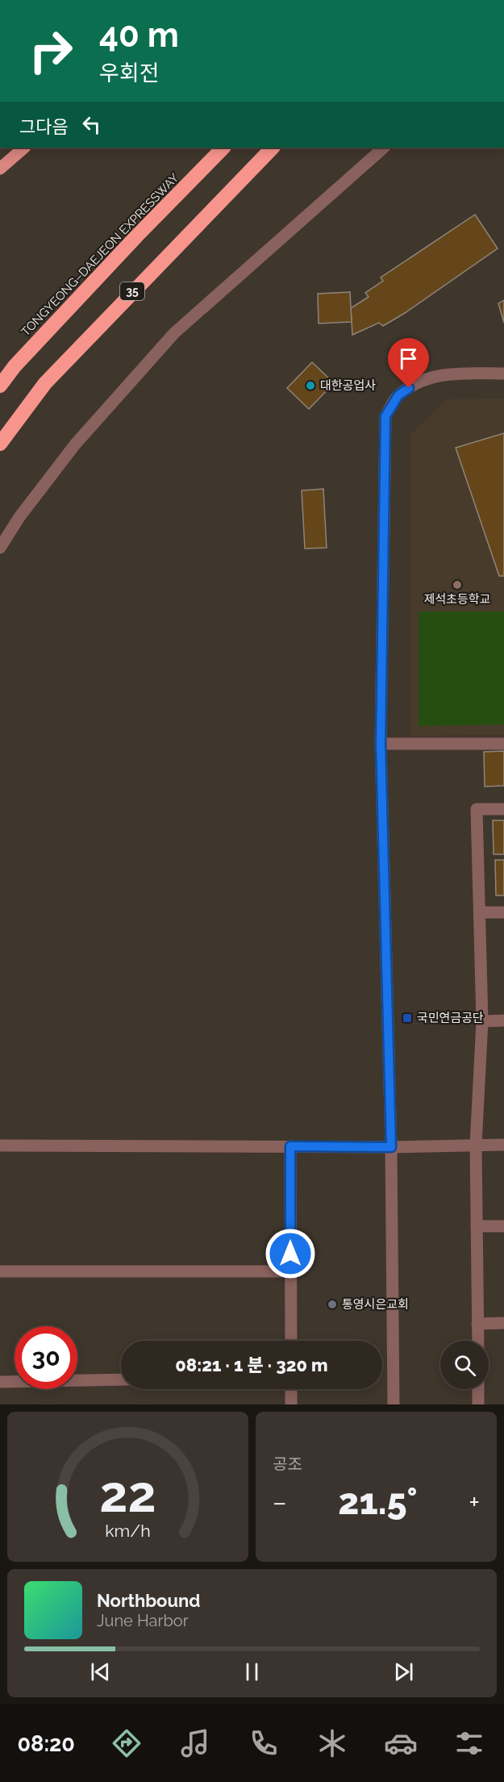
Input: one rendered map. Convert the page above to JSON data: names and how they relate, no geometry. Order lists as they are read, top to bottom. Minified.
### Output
{"streets":{"highway":["TONGYEONG–DAEJEON EXPRESSWAY","35"]},"places":{"other":["대한공업사","제석초등학교","통영시은교회"],"transit":["국민연금공단"]},"page":{"turn":["40 m","우회전"],"then":"그다음","limit":"30","trip":"08:21 · 1 분 · 320 m","tile":"공조","heat":["−","21.5°","+"],"song":["Northbound","June Harbor"],"tabs":"08:20","gauge":["22","km/h"]}}
